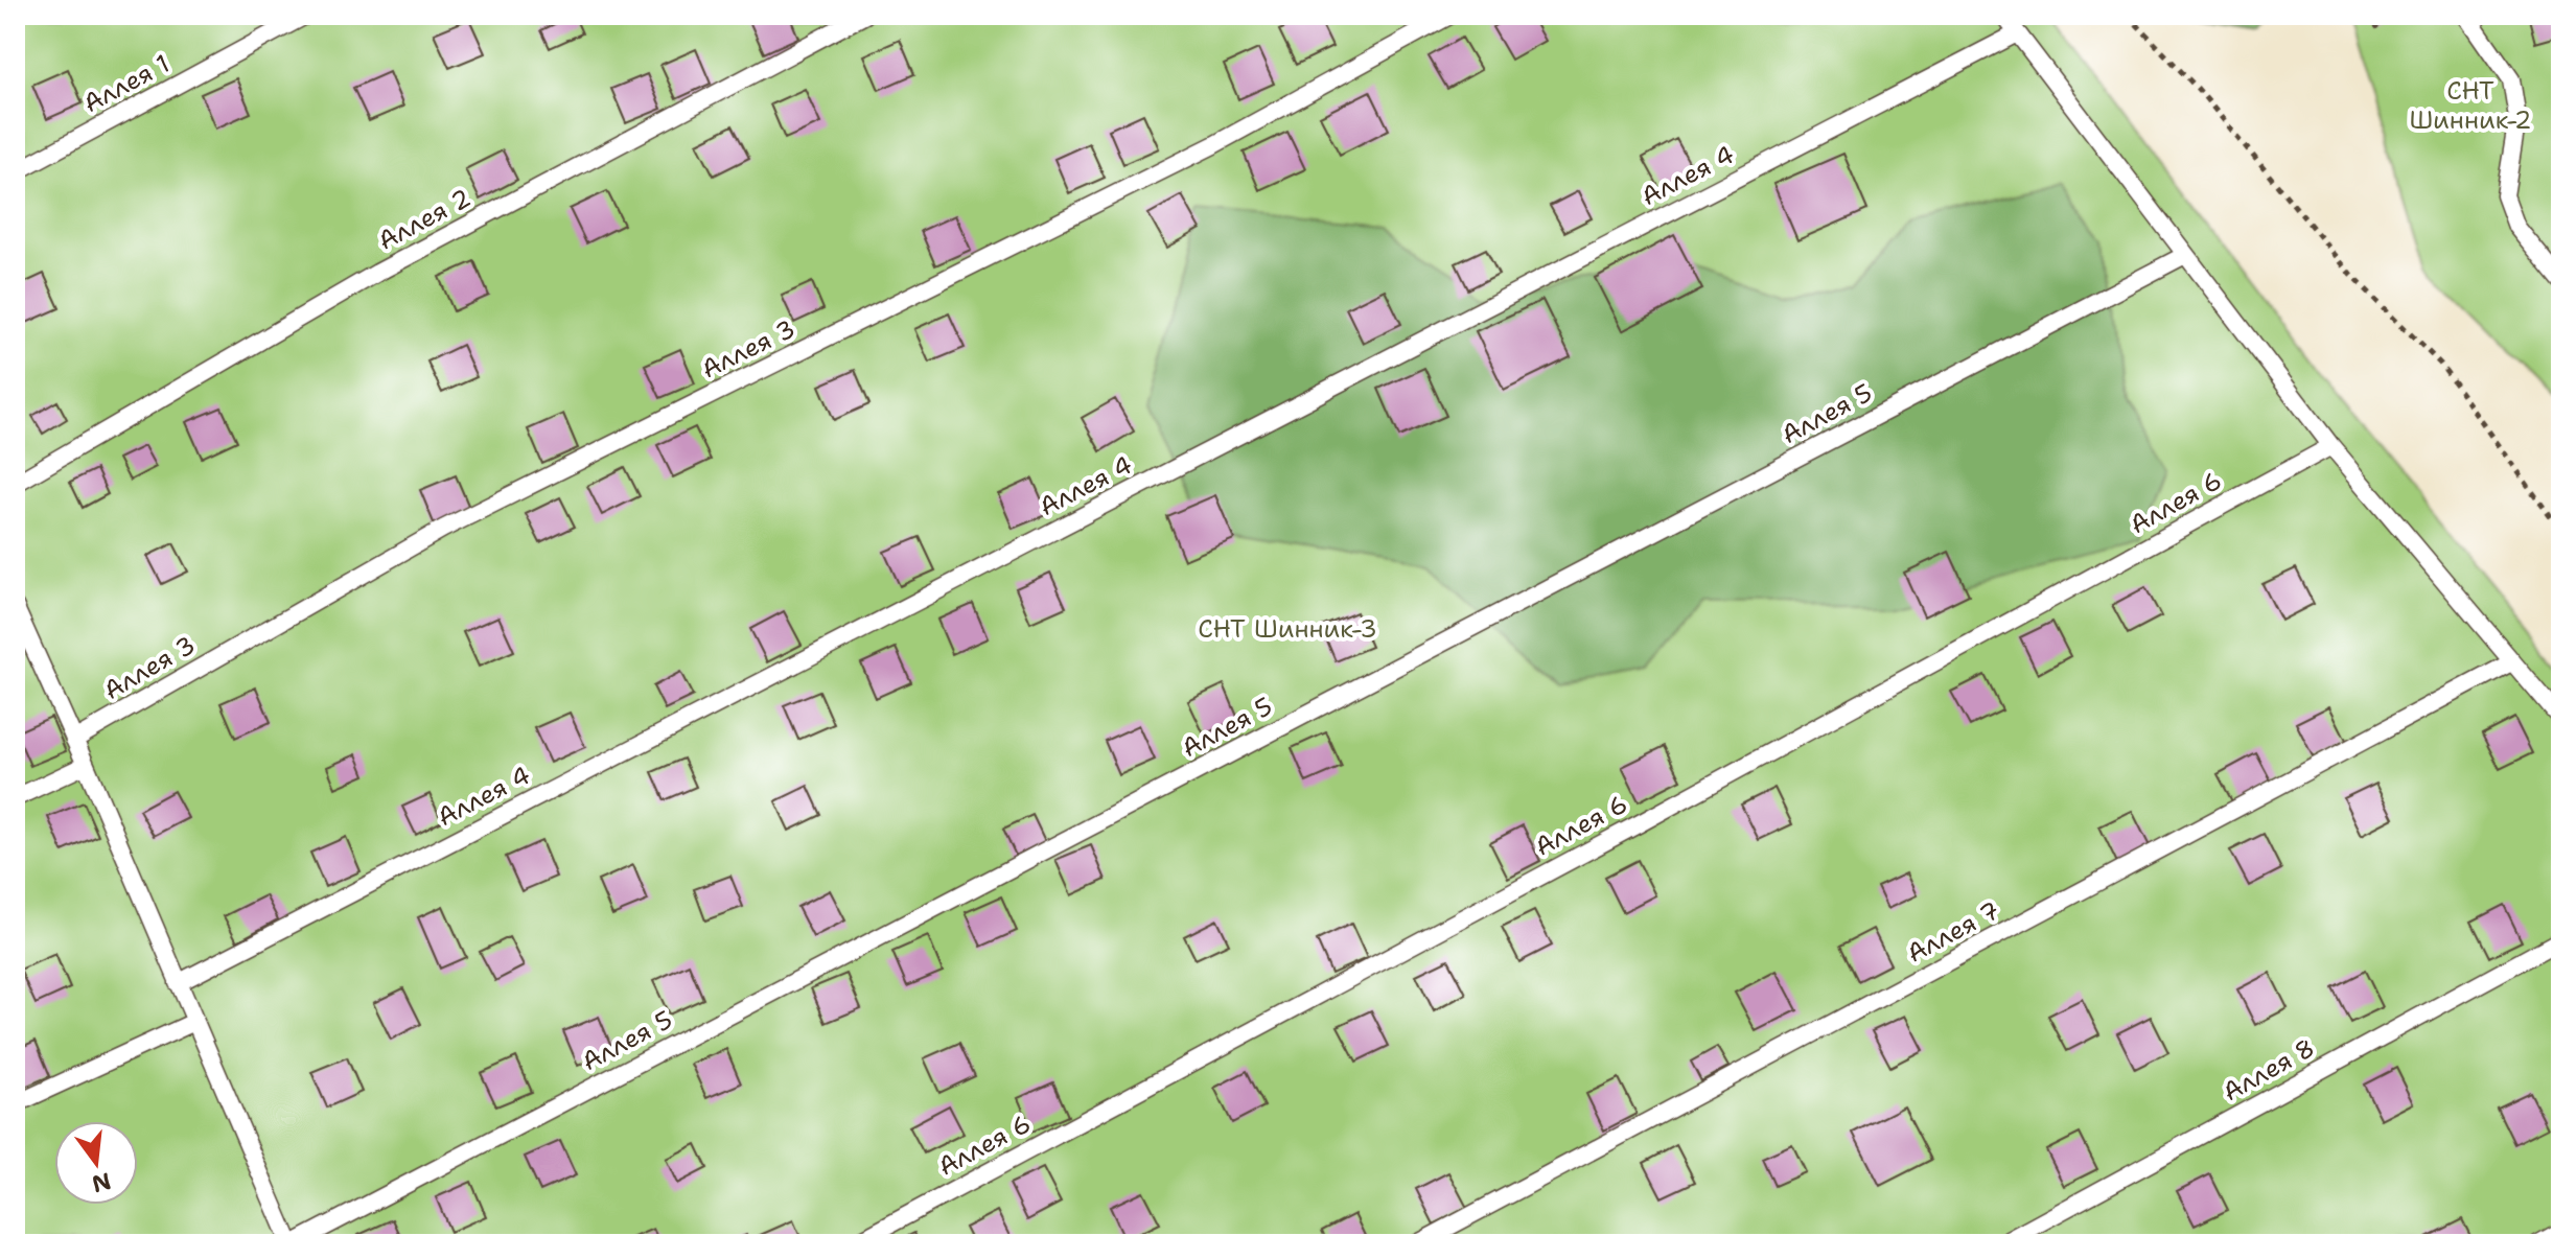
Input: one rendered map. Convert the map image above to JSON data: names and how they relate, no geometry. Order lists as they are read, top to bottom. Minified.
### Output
{"streets":{"lane":["Аллея 1","Аллея 4","Аллея 2","Аллея 3","Аллея 5","Аллея 6","Аллея 7","Аллея 8"]},"parks":["СНТ Шинник-2","СНТ Шинник-3"],"north":"bottom"}
